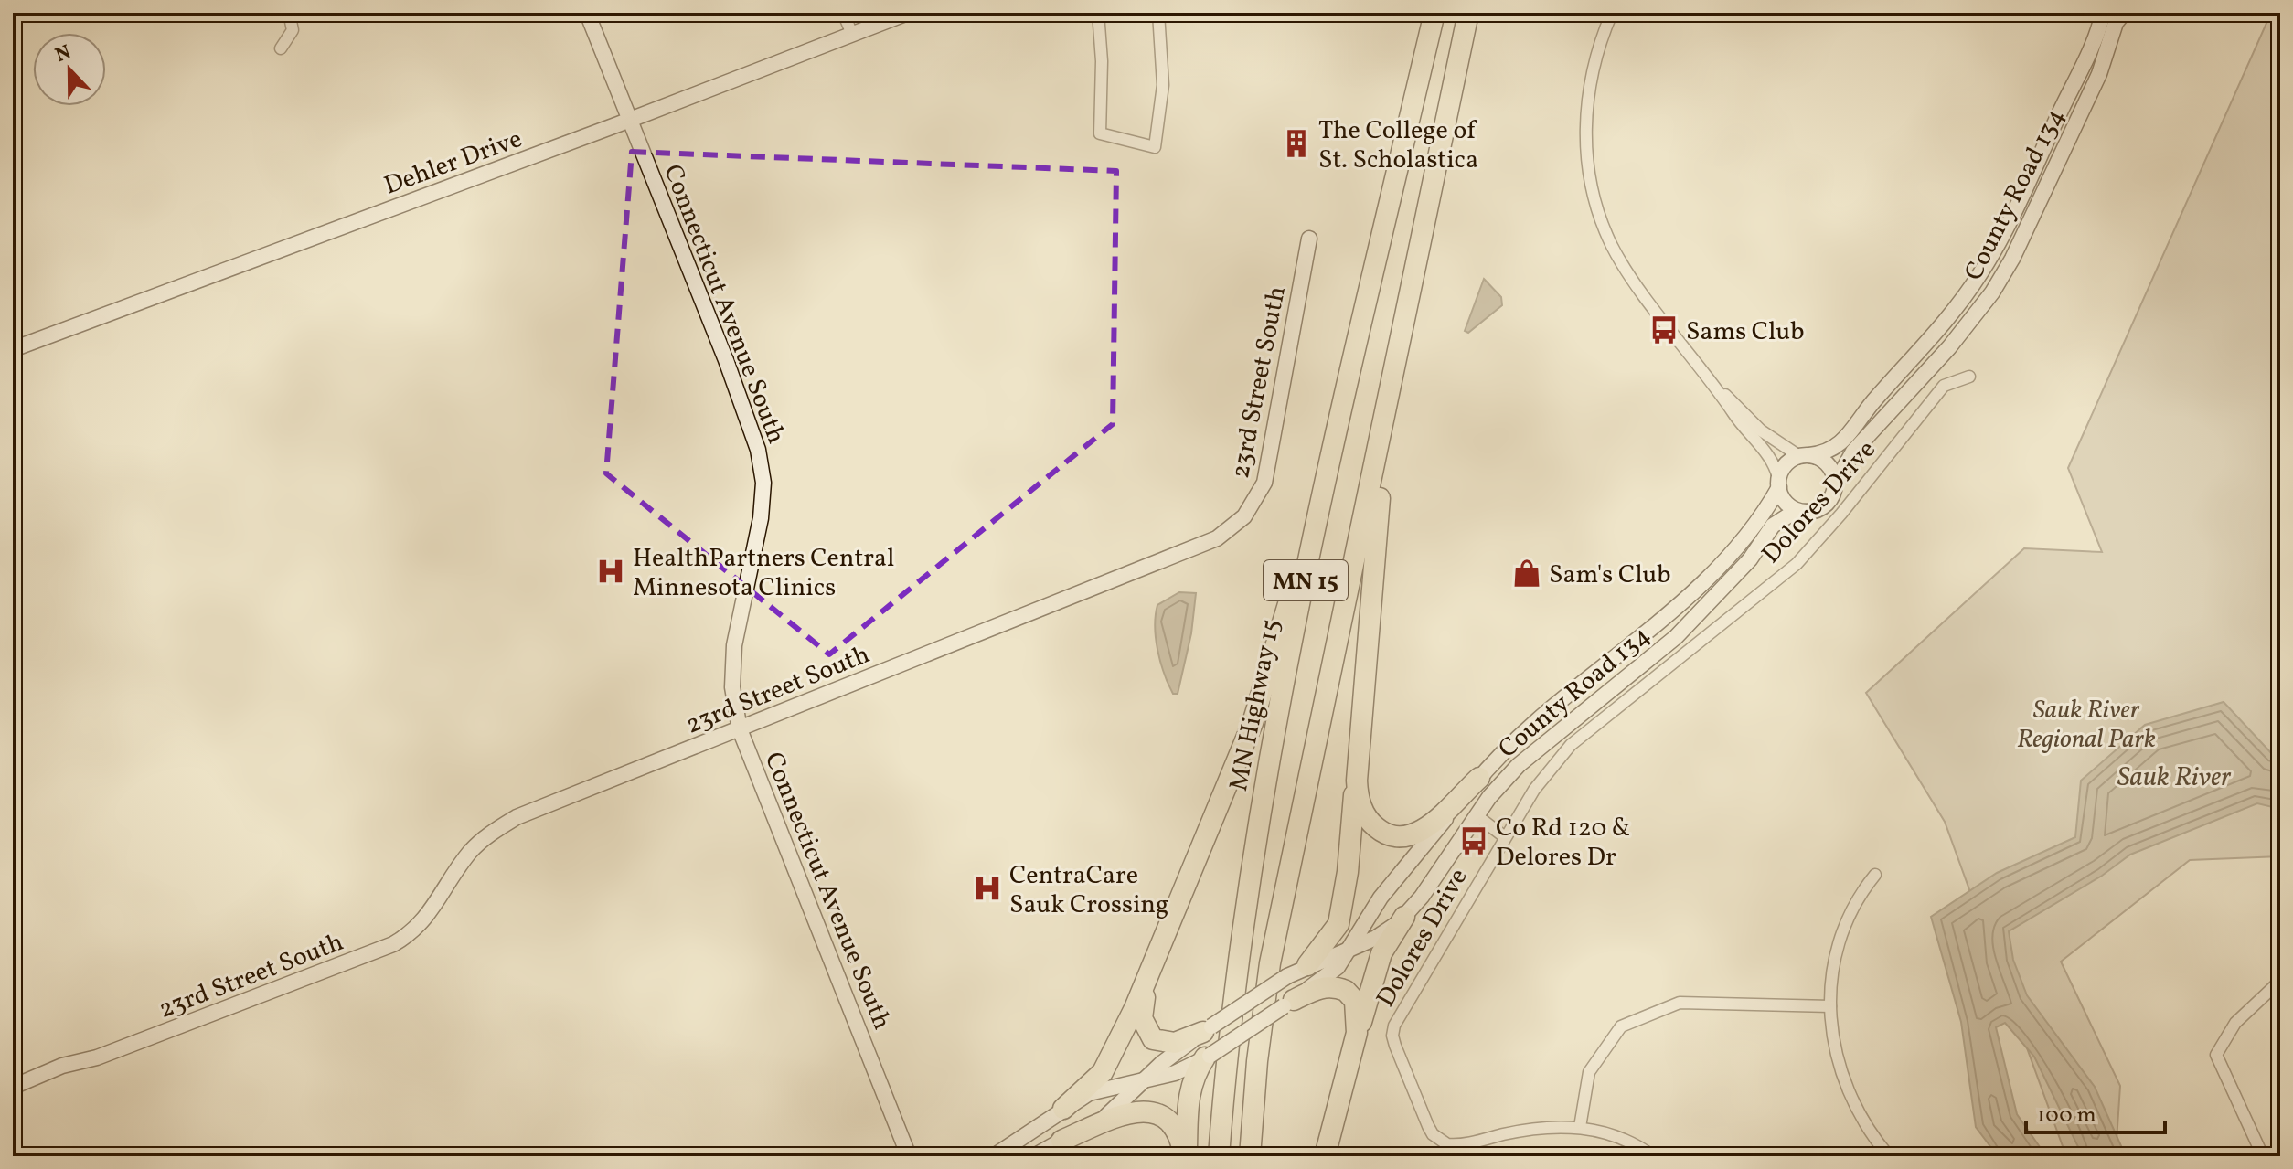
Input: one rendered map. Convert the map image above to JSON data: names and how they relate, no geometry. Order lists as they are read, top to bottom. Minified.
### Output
{"streets":{"highway":["MN 15","MN Highway 15"],"street":["Dehler Drive","County Road 134","Connecticut Avenue South","23rd Street South","Dolores Drive"]},"crossings":[["Dehler Drive","Connecticut Avenue South"],["Connecticut Avenue South","23rd Street South"]],"water":["Sauk River"],"parks":["Sauk River Regional Park"],"places":{"building":["The College of St. Scholastica"],"bus stop":["Sams Club","Co Rd 120 & Delores Dr"],"hospital":["HealthPartners Central Minnesota Clinics","CentraCare Sauk Crossing"],"shop":["Sam's Club"]},"scale_bar":"100 m","north":"top"}
